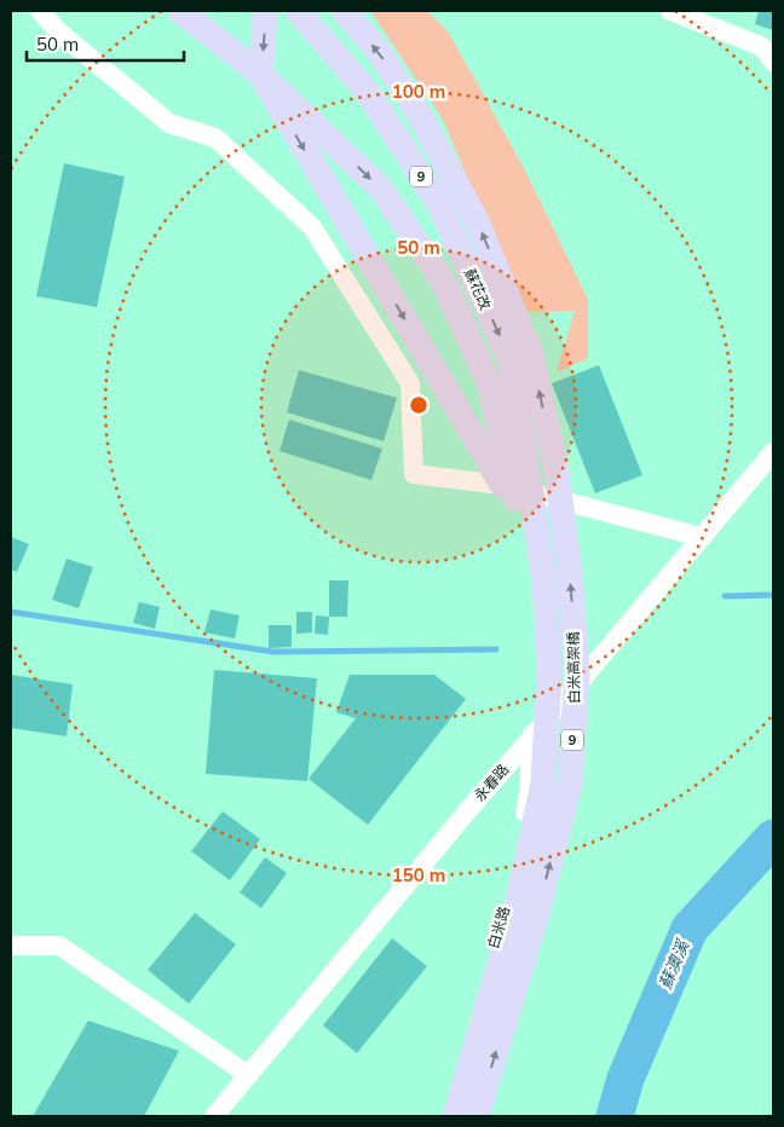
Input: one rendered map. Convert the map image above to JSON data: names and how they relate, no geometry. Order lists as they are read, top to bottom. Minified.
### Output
{"streets":{"main road":["9","蘇花改","白米高架橋"],"street":["永春路","白米路"]},"crossings":[["蘇花改","白米高架橋"],["永春路","白米路"]],"water":["蘇澳溪"],"scale_bar":"50 m","rings":["100 m","50 m","150 m"]}
